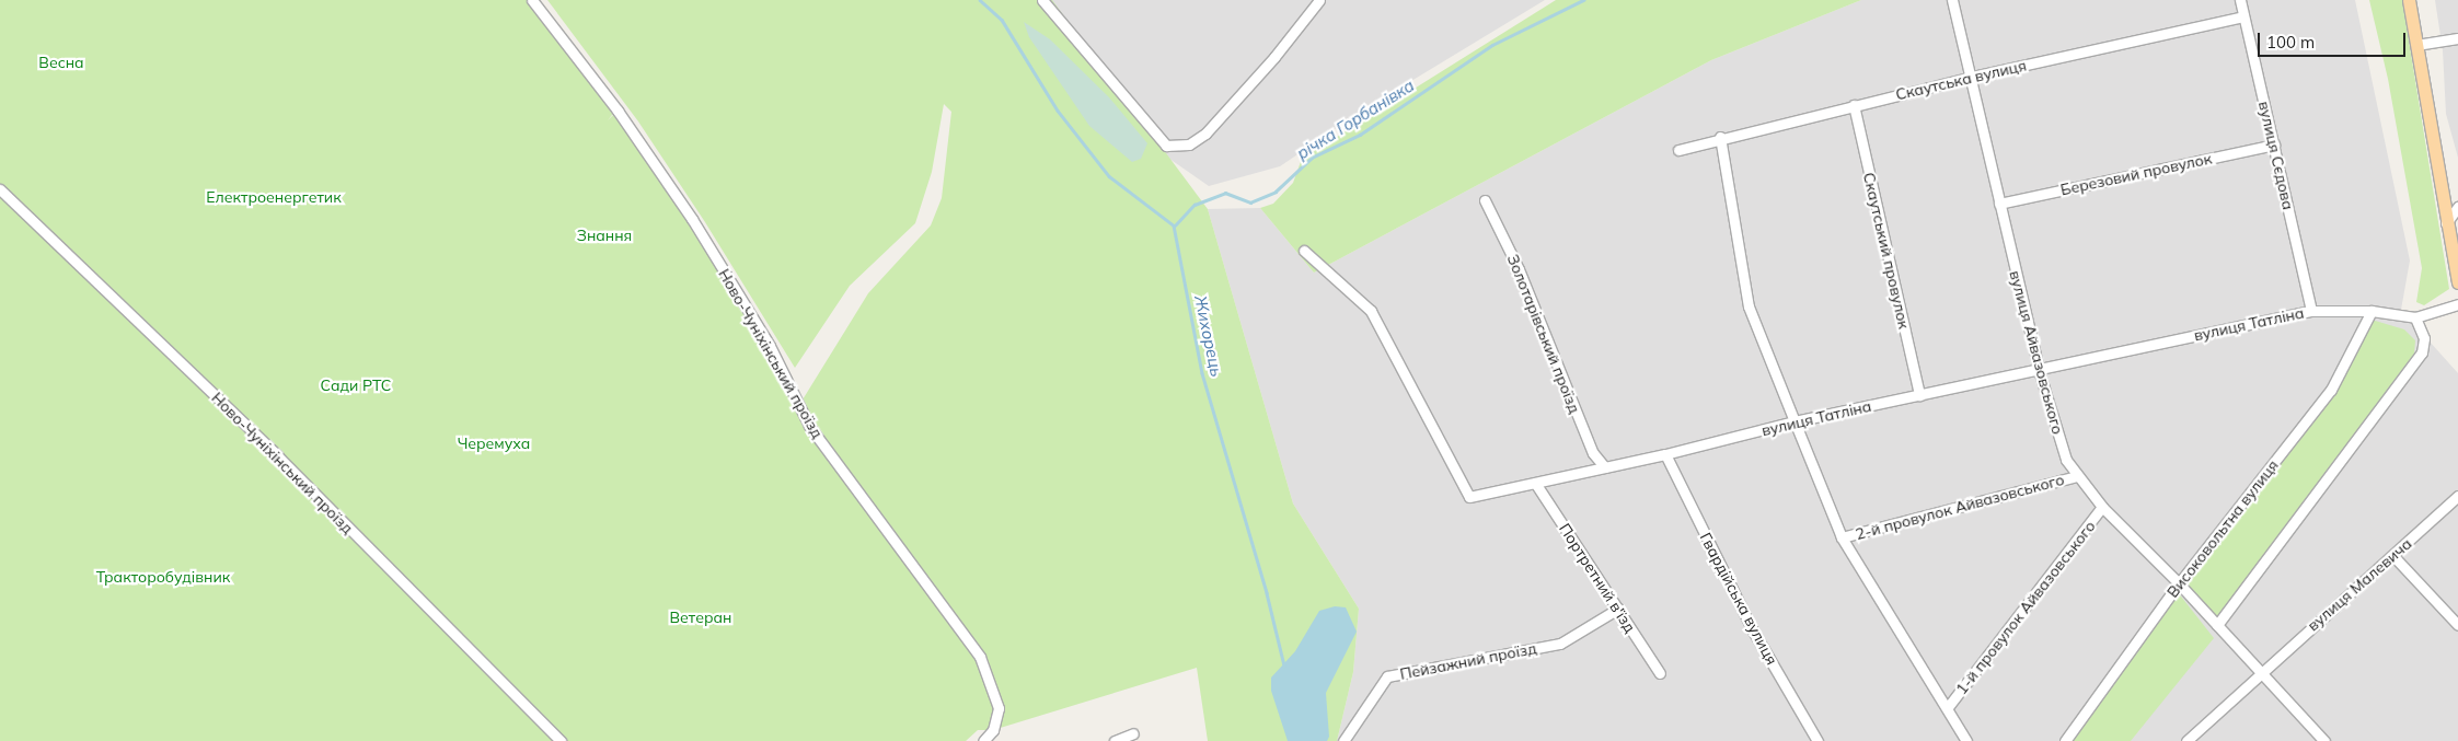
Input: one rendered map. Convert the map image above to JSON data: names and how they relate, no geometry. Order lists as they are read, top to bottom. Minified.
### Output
{"streets":{"street":["Скаутська вулиця","вулиця Сєдова","Березовий провулок","Скаутський провулок","вулиця Татліна","Золотарівський проїзд","вулиця Айвазовського","Ново-Чуніхінський проїзд","2-й провулок Айвазовського","Високовольтна вулиця","Портретний в'їзд","вулиця Малевича","Гвардійська вулиця","1-й провулок Айвазовського","Пейзажний проїзд"]},"crossings":[["Скаутська вулиця","вулиця Сєдова"],["Скаутська вулиця","Скаутський провулок"],["Скаутська вулиця","вулиця Айвазовського"],["вулиця Сєдова","Березовий провулок"],["вулиця Сєдова","вулиця Татліна"],["Березовий провулок","вулиця Айвазовського"],["Скаутський провулок","вулиця Татліна"],["вулиця Татліна","Золотарівський проїзд"],["вулиця Татліна","вулиця Айвазовського"],["вулиця Татліна","Високовольтна вулиця"],["вулиця Татліна","Портретний в'їзд"],["вулиця Татліна","Гвардійська вулиця"],["вулиця Айвазовського","2-й провулок Айвазовського"],["вулиця Айвазовського","Високовольтна вулиця"],["вулиця Айвазовського","вулиця Малевича"],["вулиця Айвазовського","1-й провулок Айвазовського"],["Портретний в'їзд","Пейзажний проїзд"]],"water":["річка Горбанівка","Жихорець"],"parks":["Весна","Електроенергетик","Знання","Сади РТС","Черемуха","Тракторобудівник","Ветеран"],"scale_bar":"100 m"}
